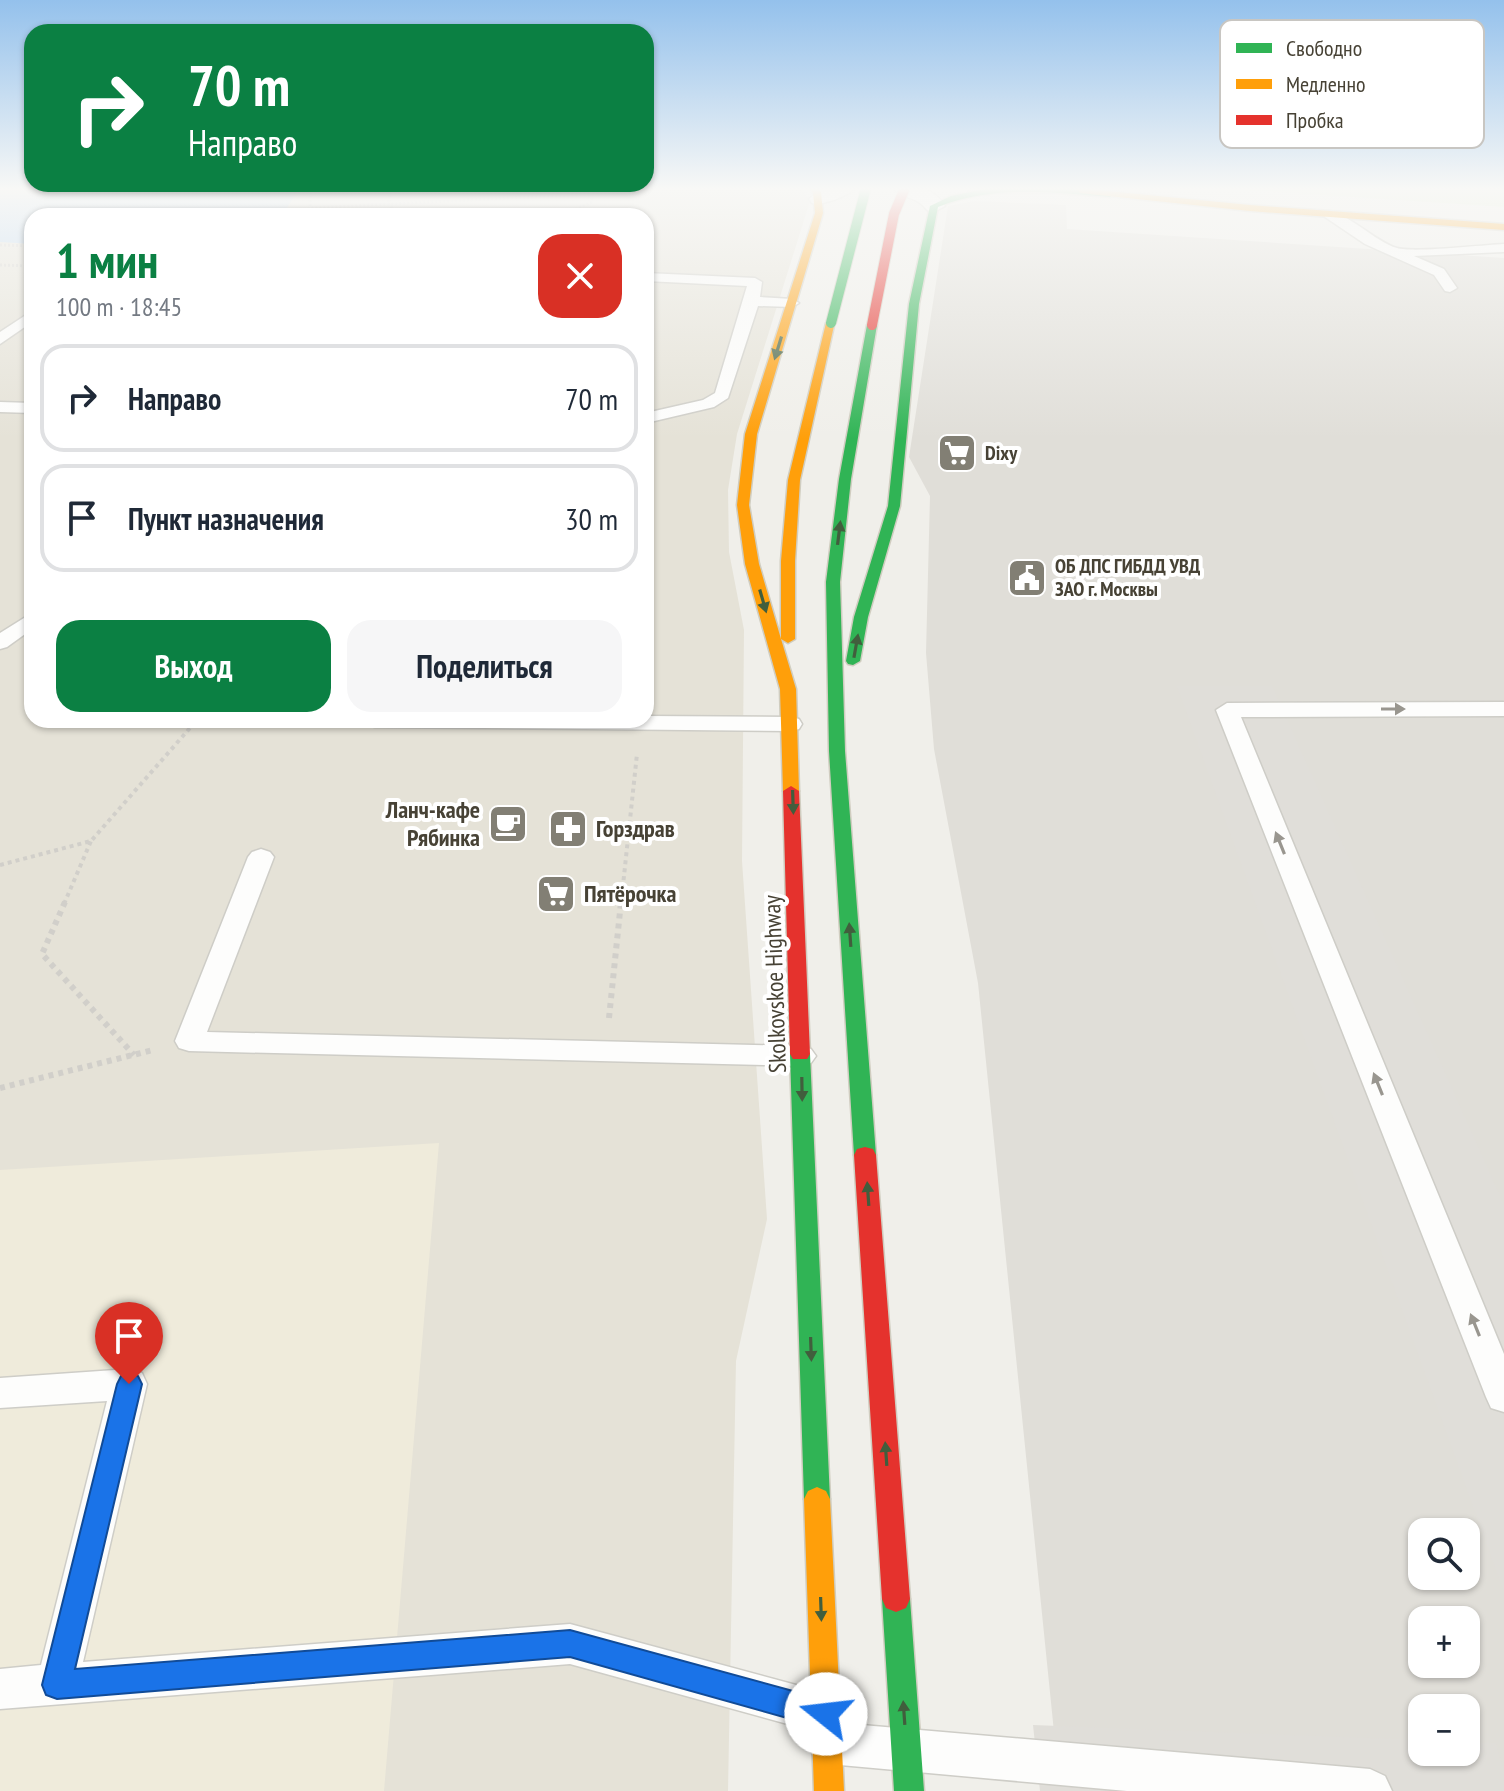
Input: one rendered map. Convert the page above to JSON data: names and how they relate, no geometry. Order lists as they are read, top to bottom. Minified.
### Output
{"streets":{"main road":["Skolkovskoe Highway"]},"places":{"supermarket":["Dixy","Пятёрочка"],"public building":["ОБ ДПС ГИБДД УВД ЗАО г. Москвы"],"cafe":["Ланч-кафе Рябинка"],"pharmacy":["Горздрав"]},"legend":["Свободно","Медленно","Пробка"],"page":{"turn":["70 m","Направо"],"heading":["1 мин","100 m · 18:45"],"list":[{"name":"Направо","value":"70 m"},{"name":"Пункт назначения","value":"30 m"}],"buttons":["Выход","Поделиться"],"map_buttons":["+","−"]}}
